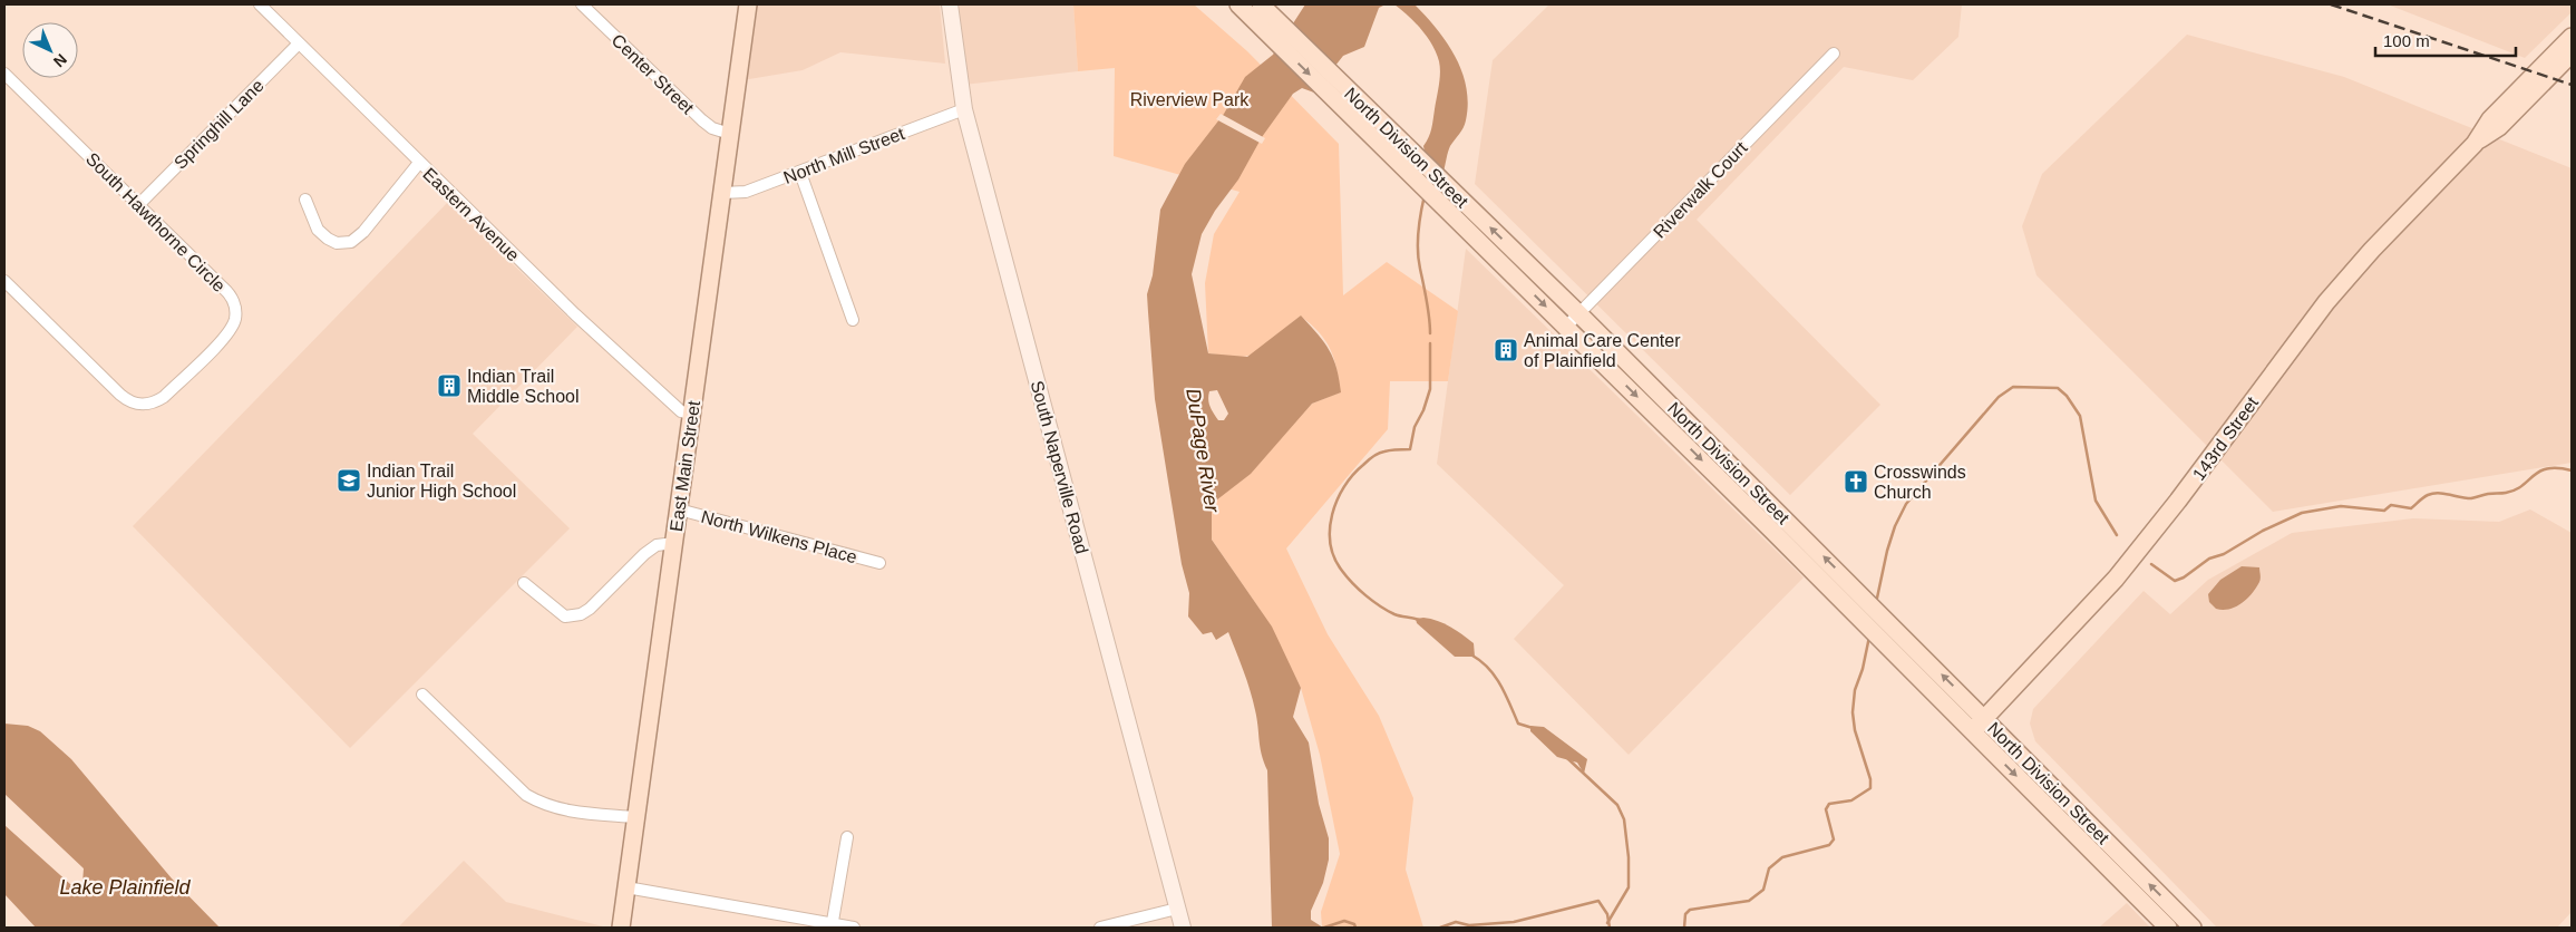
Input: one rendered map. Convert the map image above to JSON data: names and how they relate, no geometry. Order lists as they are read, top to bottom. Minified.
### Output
{"streets":{"main road":["North Division Street","143rd Street","East Main Street","South Naperville Road"],"street":["Center Street","Springhill Lane","North Mill Street","Riverwalk Court","Eastern Avenue","South Hawthorne Circle","North Wilkens Place"]},"crossings":[["Center Street","East Main Street"],["Springhill Lane","Eastern Avenue"],["Springhill Lane","South Hawthorne Circle"],["North Division Street","Riverwalk Court"],["North Division Street","143rd Street"],["North Mill Street","East Main Street"],["North Mill Street","South Naperville Road"],["Eastern Avenue","East Main Street"],["East Main Street","North Wilkens Place"]],"water":["DuPage River","Lake Plainfield"],"parks":["Riverview Park"],"places":{"building":["Animal Care Center of Plainfield","Indian Trail Middle School"],"school or university":["Indian Trail Junior High School"],"church":["Crosswinds Church"]},"scale_bar":"100 m","north":"bottom right"}
